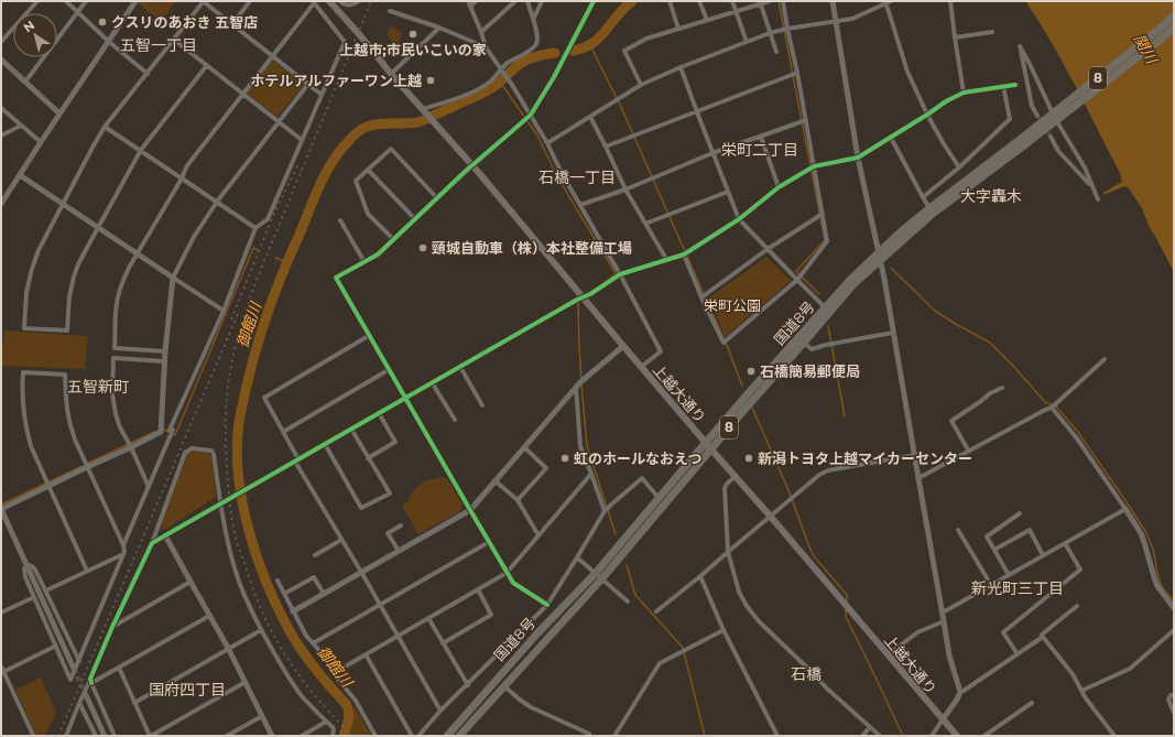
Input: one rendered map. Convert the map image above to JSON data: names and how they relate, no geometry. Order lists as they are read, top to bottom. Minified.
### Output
{"streets":{"highway":["8","国道8号"],"main road":["上越大通り"]},"crossings":[["国道8号","上越大通り"]],"districts":["五智一丁目","栄町二丁目","石橋一丁目","大字轟木","五智新町","新光町三丁目","石橋","国府四丁目"],"water":["関川","御館川"],"parks":["栄町公園"],"places":["クスリのあおき 五智店","上越市;市民いこいの家","ホテルアルファーワン上越","頸城自動車（株）本社整備工場","石橋簡易郵便局","虹のホールなおえつ","新潟トヨタ上越マイカーセンター"],"north":"top left"}
